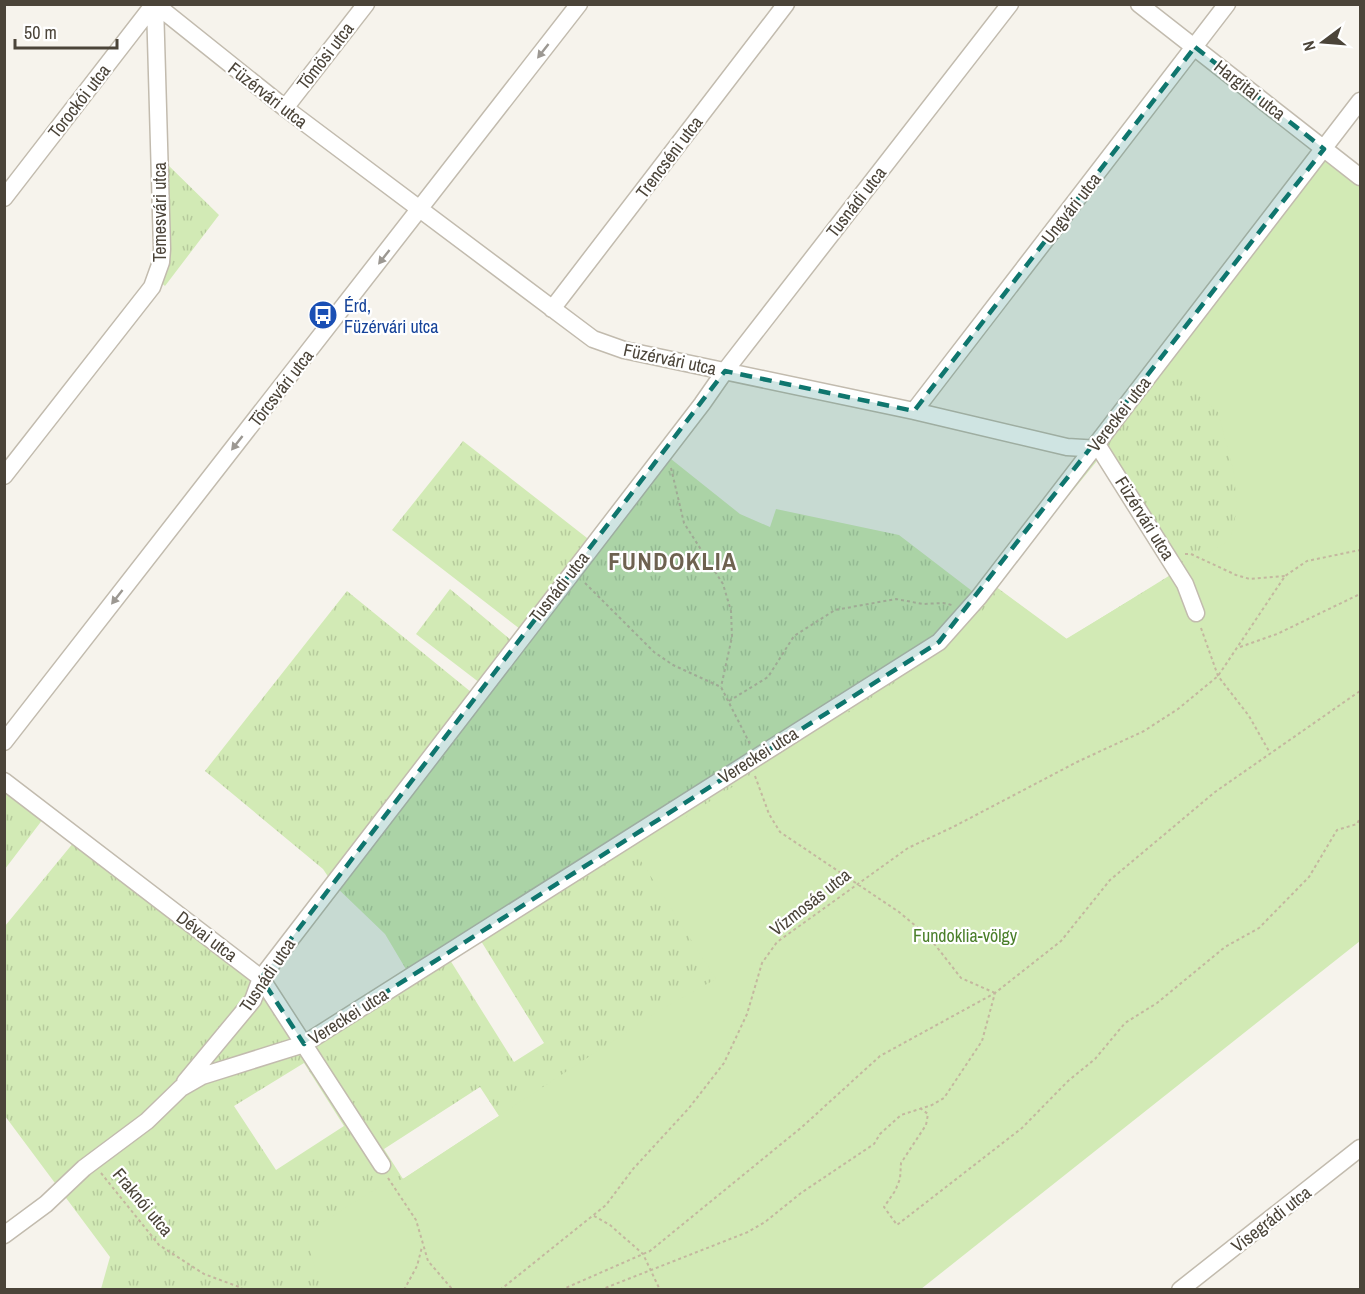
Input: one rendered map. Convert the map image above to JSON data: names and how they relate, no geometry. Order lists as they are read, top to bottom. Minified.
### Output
{"streets":{"street":["Tömösi utca","Hargitai utca","Füzérvári utca","Torockói utca","Trencséni utca","Tusnádi utca","Ungvári utca","Temesvári utca","Törcsvári utca","Vereckei utca","Dévai utca","Visegrádi utca"],"path":["Vízmosás utca","Fraknói utca"]},"crossings":[["Tömösi utca","Füzérvári utca"],["Hargitai utca","Ungvári utca"],["Hargitai utca","Vereckei utca"],["Füzérvári utca","Torockói utca"],["Füzérvári utca","Trencséni utca"],["Füzérvári utca","Tusnádi utca"],["Füzérvári utca","Ungvári utca"],["Füzérvári utca","Temesvári utca"],["Füzérvári utca","Törcsvári utca"],["Füzérvári utca","Vereckei utca"],["Torockói utca","Temesvári utca"],["Tusnádi utca","Vereckei utca"],["Tusnádi utca","Dévai utca"],["Vereckei utca","Dévai utca"],["Vereckei utca","Fraknói utca"]],"one_way":["Törcsvári utca"],"districts":["FUNDOKLIA"],"parks":["Fundoklia-völgy"],"places":{"bus stop":["Érd, Füzérvári utca"]},"scale_bar":"50 m","north":"left"}
